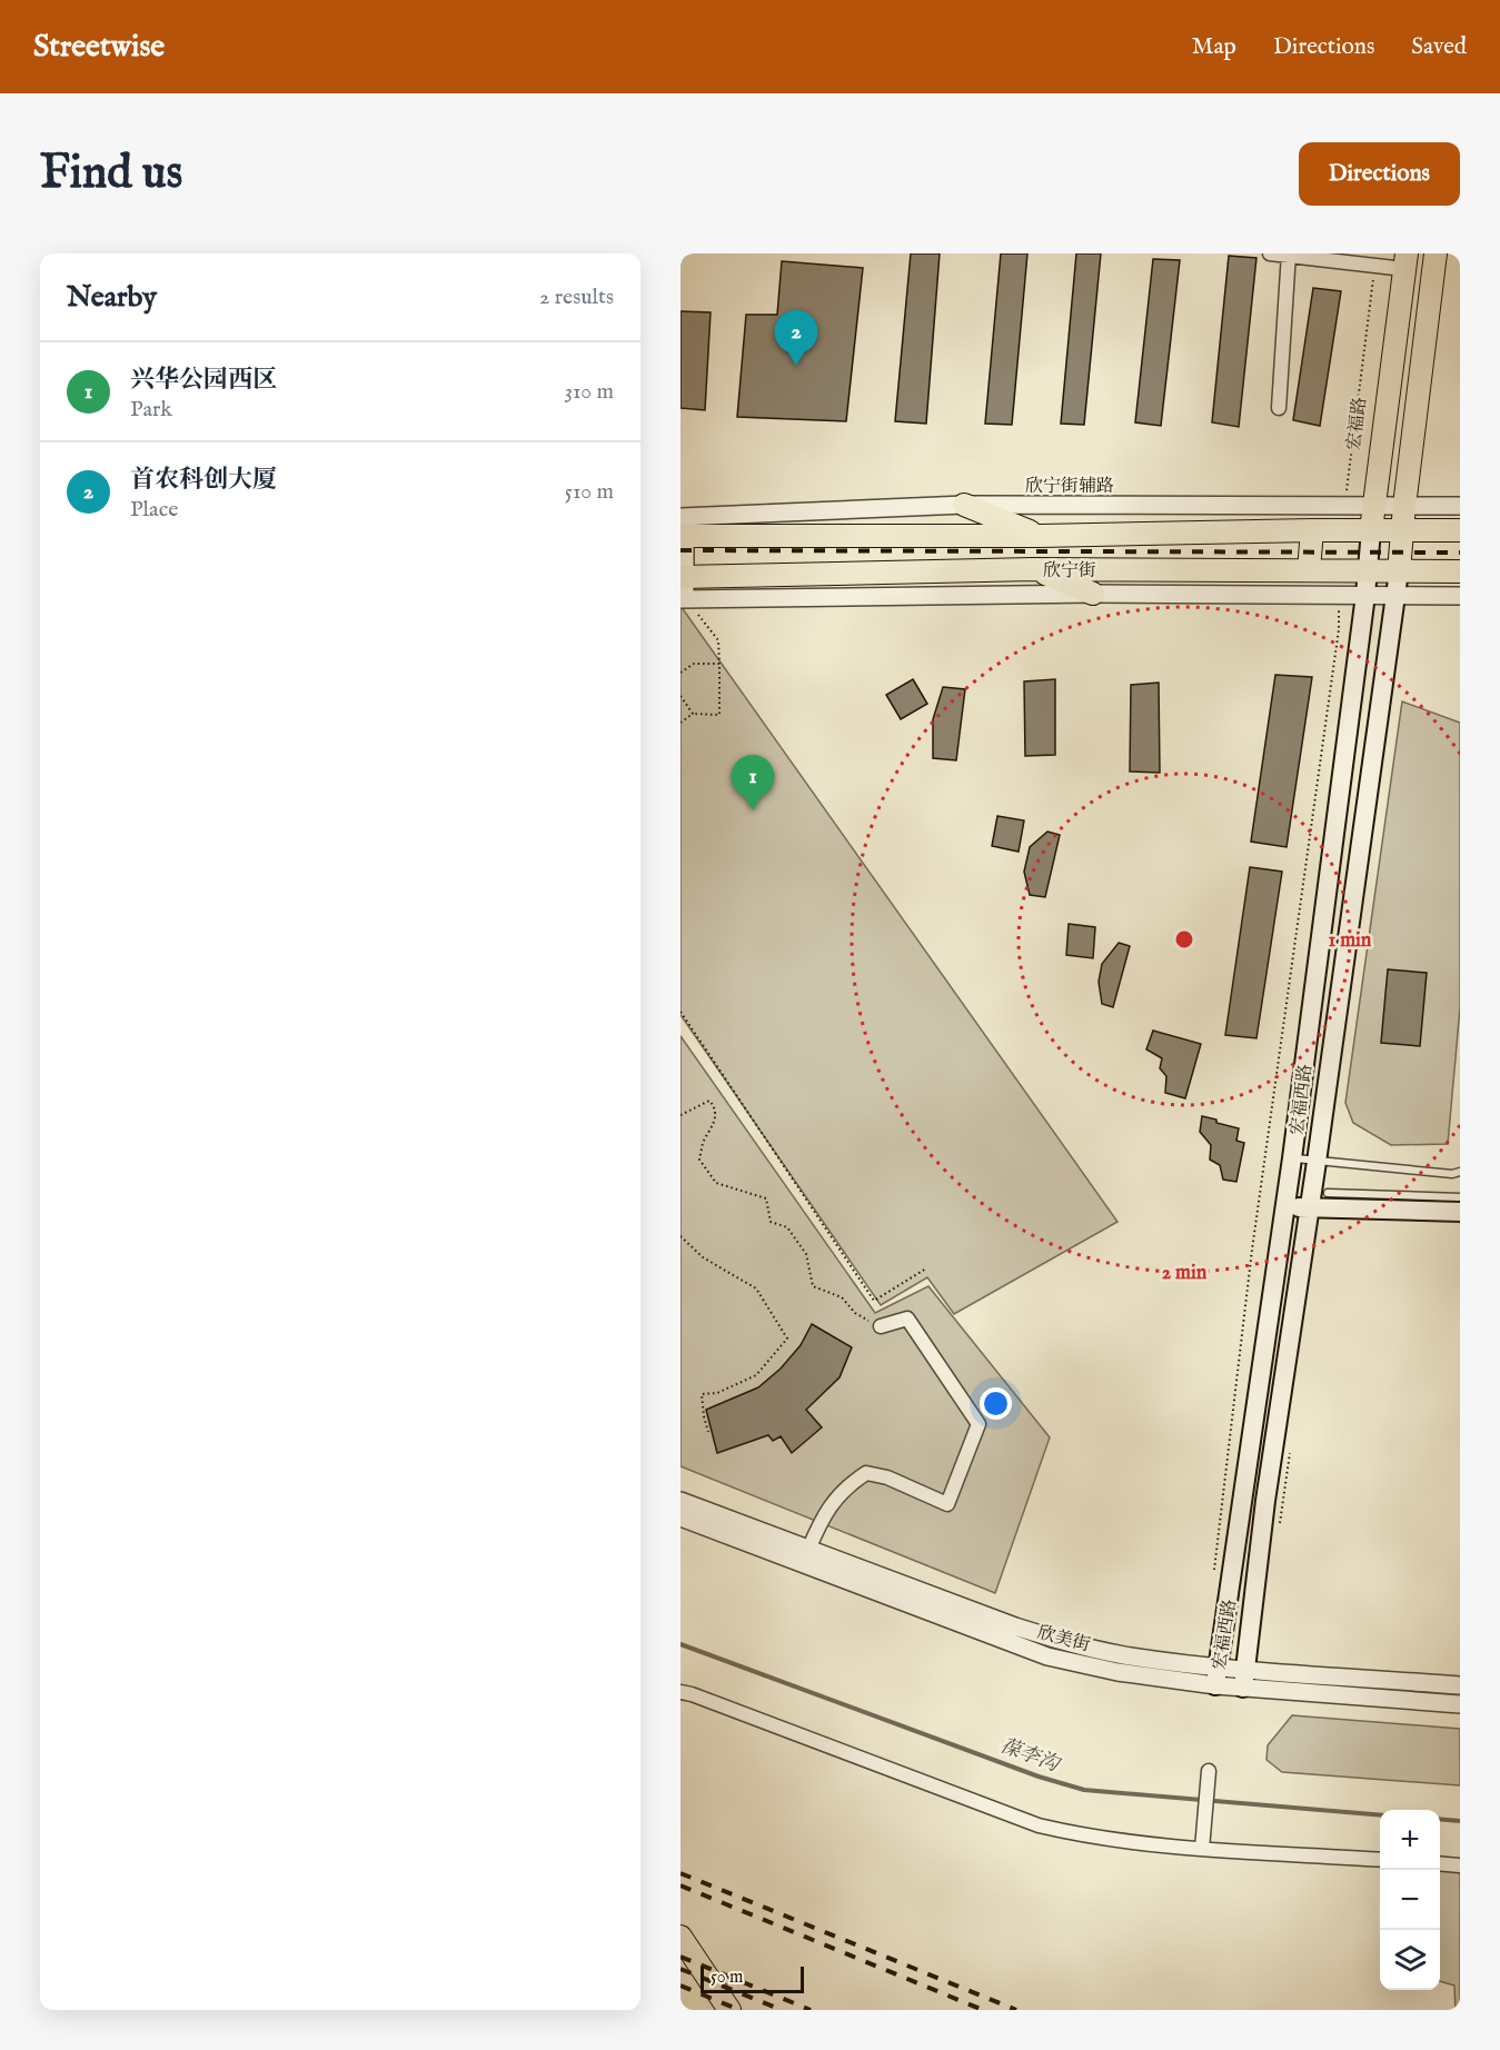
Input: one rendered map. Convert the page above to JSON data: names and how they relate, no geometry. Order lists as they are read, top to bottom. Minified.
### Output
{"streets":{"main road":["宏福路","欣宁街","宏福西路"],"street":["欣宁街辅路","欣美街"]},"crossings":[["宏福路","欣宁街辅路"],["宏福路","欣宁街"],["宏福路","宏福西路"],["欣宁街辅路","欣宁街"],["欣宁街","宏福西路"],["宏福西路","欣美街"]],"water":["葆李沟"],"scale_bar":"50 m","page":{"header":"Streetwise","nav":["Map","Directions","Saved"],"buttons":"Directions","title":"Find us","heading":["Nearby","2 results"],"pins":["2","1"],"list":[{"mark":"1","name":"兴华公园西区","note":"Park","value":"310 m"},{"mark":"2","name":"首农科创大厦","note":"Place","value":"510 m"}],"map_buttons":["+","−"],"scale":"50 m"},"rings":["1 min","2 min"]}
